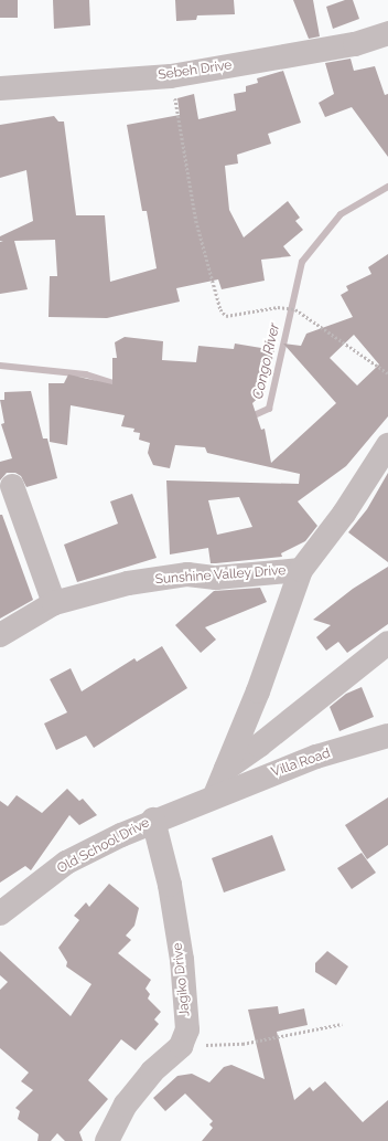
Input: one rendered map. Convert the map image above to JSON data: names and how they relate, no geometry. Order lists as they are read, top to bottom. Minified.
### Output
{"streets":{"street":["Sebeh Drive","Sunshine Valley Drive","Villa Road","Old School Drive","Jagiko Drive"]},"crossings":[["Villa Road","Old School Drive"],["Old School Drive","Jagiko Drive"]],"water":["Congo River"]}
